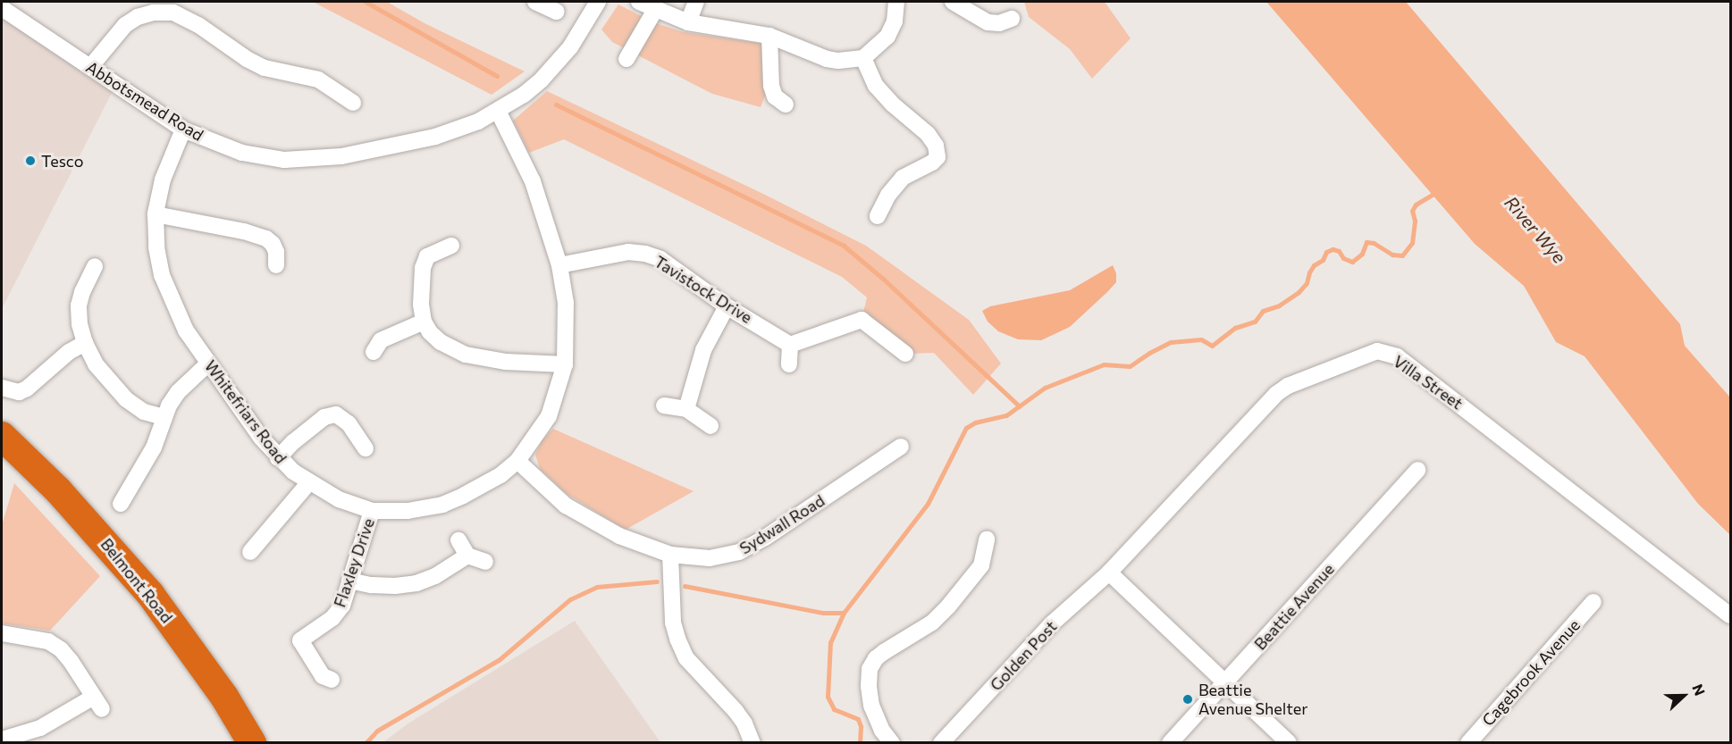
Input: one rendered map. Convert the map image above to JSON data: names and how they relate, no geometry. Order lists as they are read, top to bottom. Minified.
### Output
{"streets":{"highway":["Belmont Road"],"street":["Abbotsmead Road","Tavistock Drive","Villa Street","Whitefriars Road","Sydwall Road","Flaxley Drive","Beattie Avenue","Golden Post","Cagebrook Avenue"]},"crossings":[["Abbotsmead Road","Whitefriars Road"],["Tavistock Drive","Whitefriars Road"],["Villa Street","Golden Post"],["Whitefriars Road","Sydwall Road"],["Whitefriars Road","Flaxley Drive"]],"water":["River Wye"],"places":["Tesco","Beattie Avenue Shelter"],"north":"right"}
